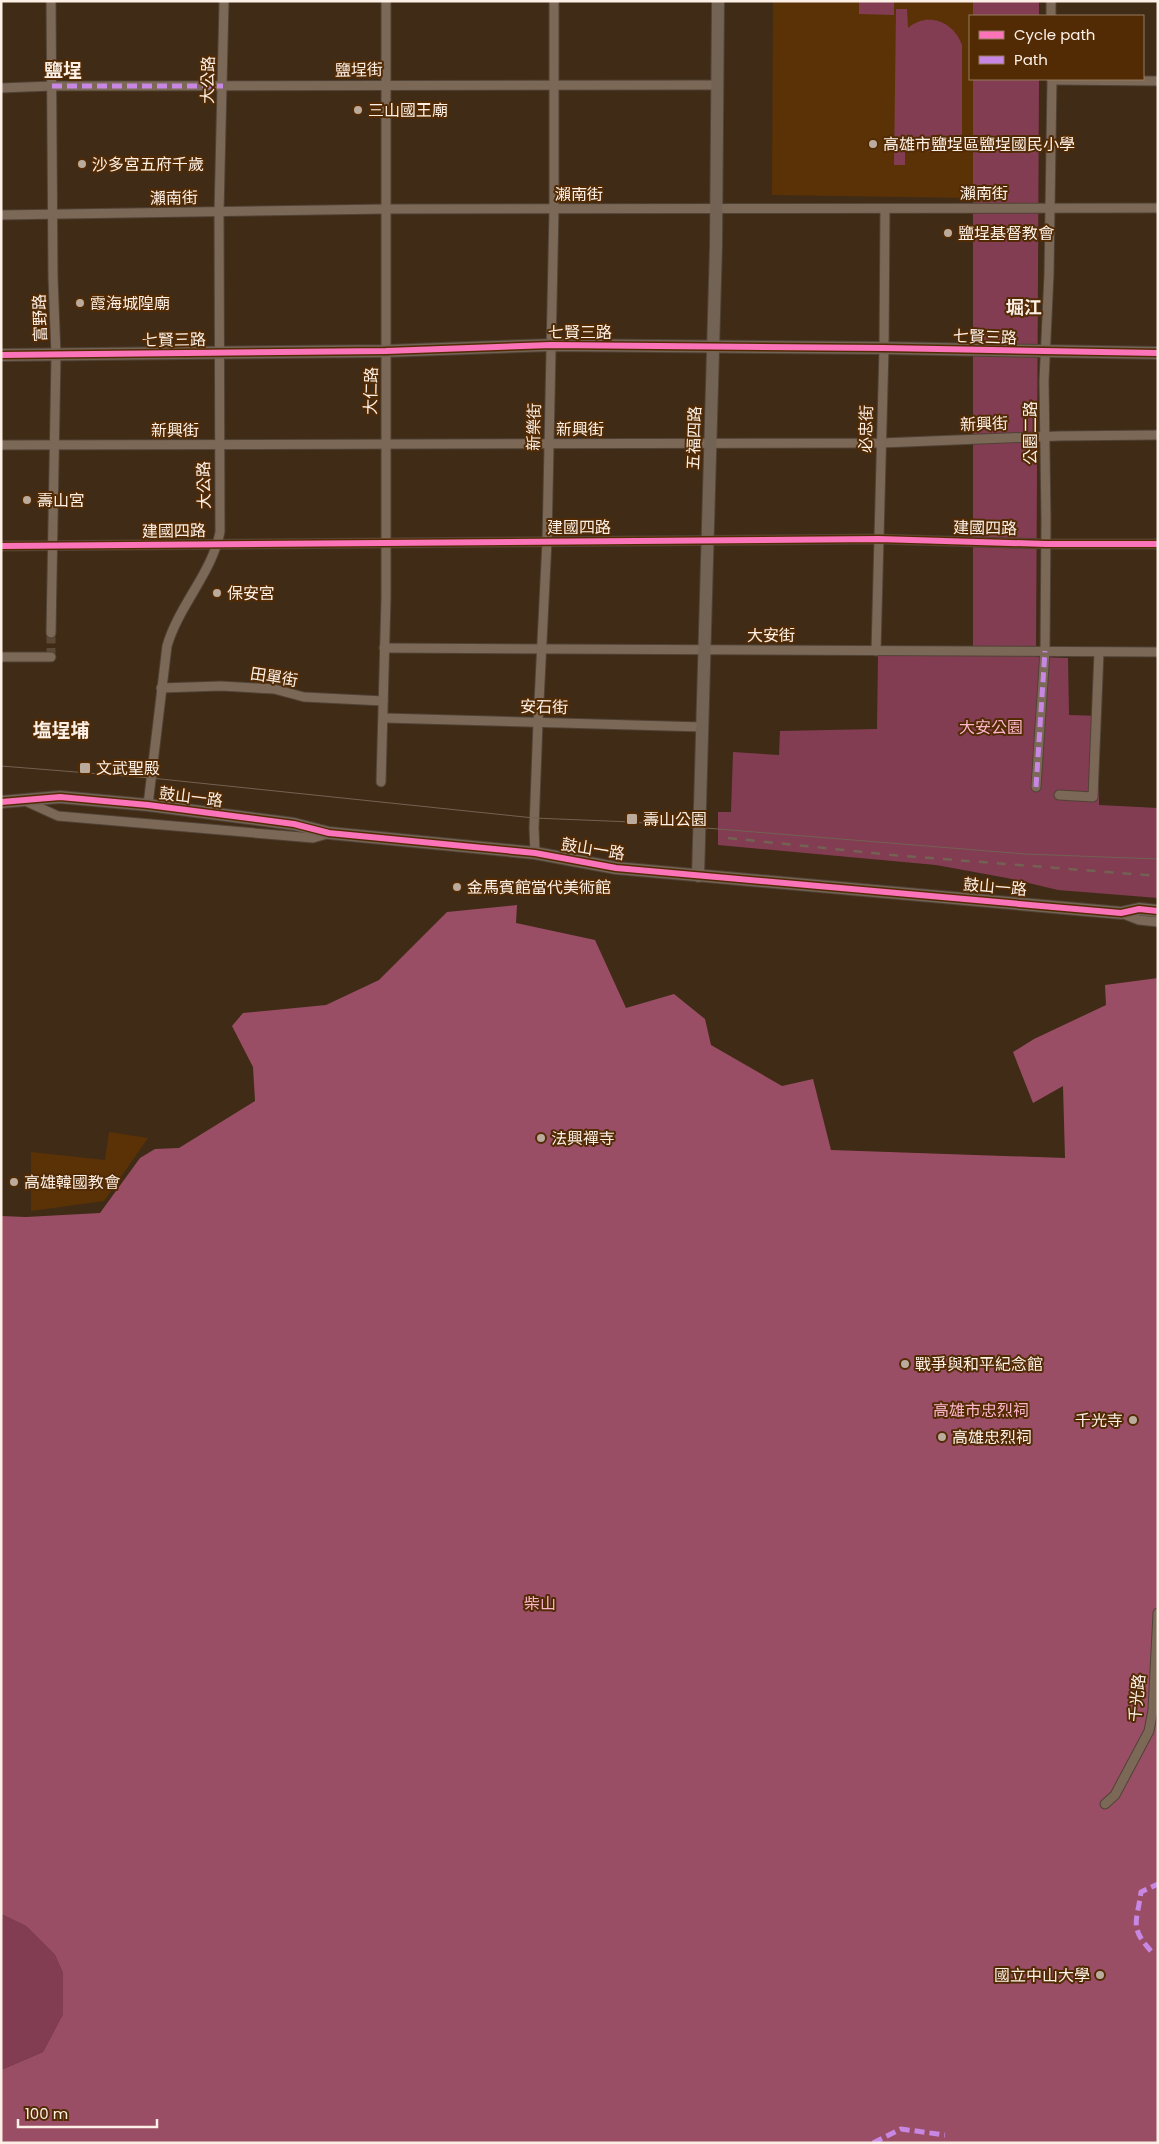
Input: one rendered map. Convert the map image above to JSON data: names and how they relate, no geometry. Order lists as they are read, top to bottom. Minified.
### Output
{"streets":{"street":["鹽埕街","大公路","瀨南街","富野路","七賢三路","大仁路","新興街","新樂街","必忠街","公園二路","五福四路","建國四路","大安街","田單街","安石街","鼓山一路","千光路"]},"crossings":[["鹽埕街","大公路"],["鹽埕街","富野路"],["鹽埕街","大仁路"],["鹽埕街","新樂街"],["鹽埕街","五福四路"],["大公路","瀨南街"],["大公路","七賢三路"],["大公路","新興街"],["大公路","建國四路"],["大公路","田單街"],["大公路","鼓山一路"],["瀨南街","富野路"],["瀨南街","大仁路"],["瀨南街","新樂街"],["瀨南街","必忠街"],["瀨南街","公園二路"],["瀨南街","五福四路"],["富野路","七賢三路"],["富野路","新興街"],["富野路","建國四路"],["七賢三路","大仁路"],["七賢三路","新樂街"],["七賢三路","必忠街"],["七賢三路","公園二路"],["七賢三路","五福四路"],["大仁路","新興街"],["大仁路","建國四路"],["大仁路","大安街"],["大仁路","田單街"],["大仁路","安石街"],["新興街","新樂街"],["新興街","必忠街"],["新興街","公園二路"],["新興街","五福四路"],["新樂街","建國四路"],["新樂街","大安街"],["新樂街","安石街"],["新樂街","鼓山一路"],["必忠街","建國四路"],["必忠街","大安街"],["公園二路","建國四路"],["公園二路","大安街"],["五福四路","建國四路"],["五福四路","大安街"],["五福四路","安石街"],["五福四路","鼓山一路"]],"districts":["鹽埕","堀江","塩埕埔"],"parks":["大安公園","高雄市忠烈祠","柴山"],"places":{"other":["三山國王廟","高雄市鹽埕區鹽埕國民小學","沙多宮五府千歲","鹽埕基督教會","霞海城隍廟","壽山宮","保安宮","金馬賓館當代美術館","法興禪寺","高雄韓國教會","戰爭與和平紀念館","千光寺","高雄忠烈祠","國立中山大學"],"transit":["文武聖殿","壽山公園"]},"legend":["Cycle path","Path"],"scale_bar":"100 m"}
